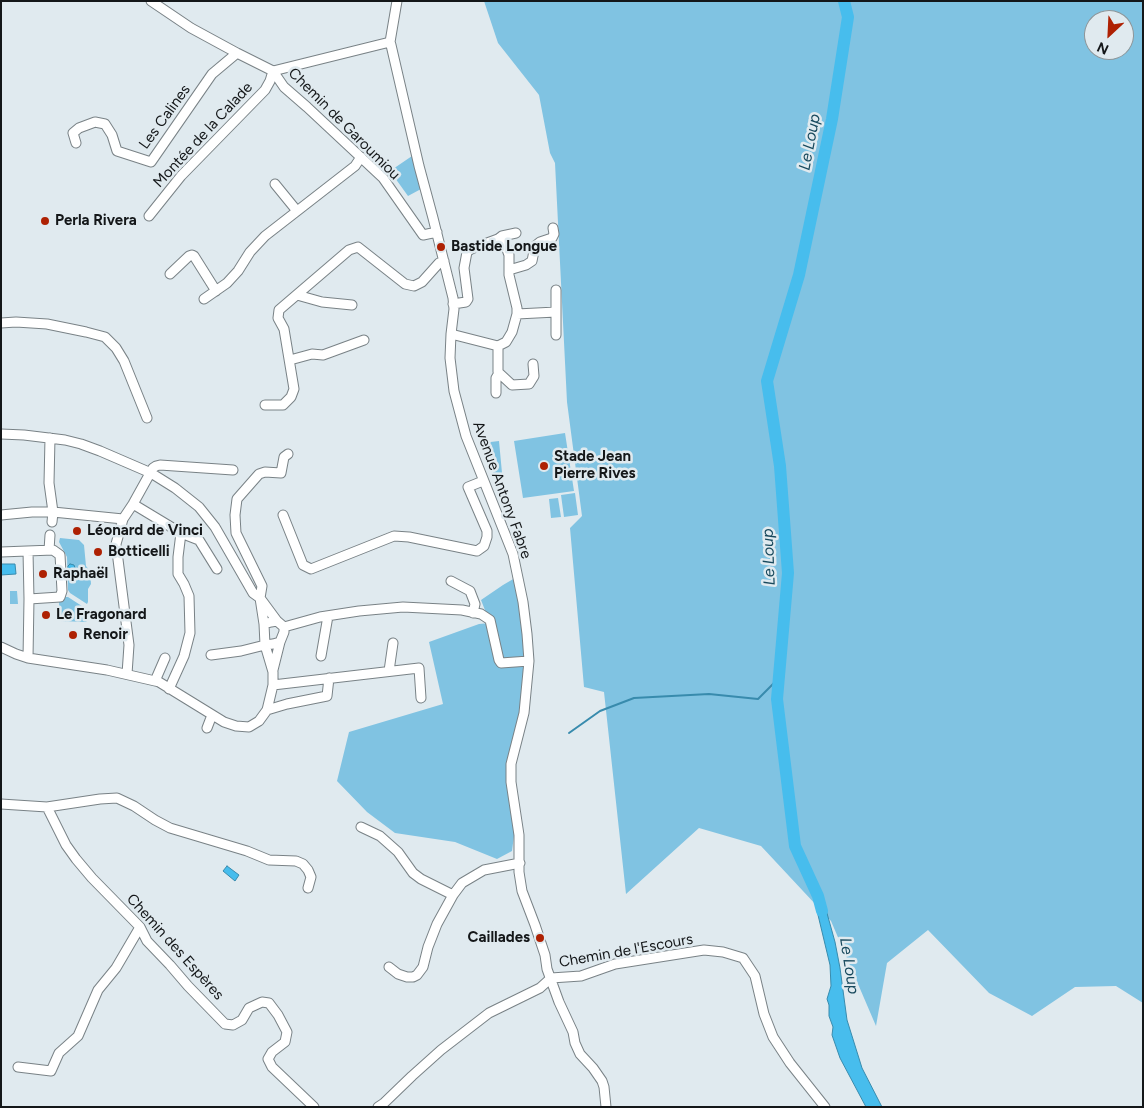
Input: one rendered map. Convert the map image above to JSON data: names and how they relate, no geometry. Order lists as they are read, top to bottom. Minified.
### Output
{"streets":{"street":["Les Calines","Chemin de Garoumiou","Montée de la Calade","Avenue Antony Fabre","Chemin des Espères","Chemin de l'Escours"]},"crossings":[["Chemin de Garoumiou","Montée de la Calade"],["Chemin de Garoumiou","Avenue Antony Fabre"],["Avenue Antony Fabre","Chemin de l'Escours"]],"water":["Le Loup"],"places":["Perla Rivera","Bastide Longue","Stade Jean Pierre Rives","Léonard de Vinci","Botticelli","Raphaël","Le Fragonard","Renoir","Caillades"],"north":"bottom left"}
